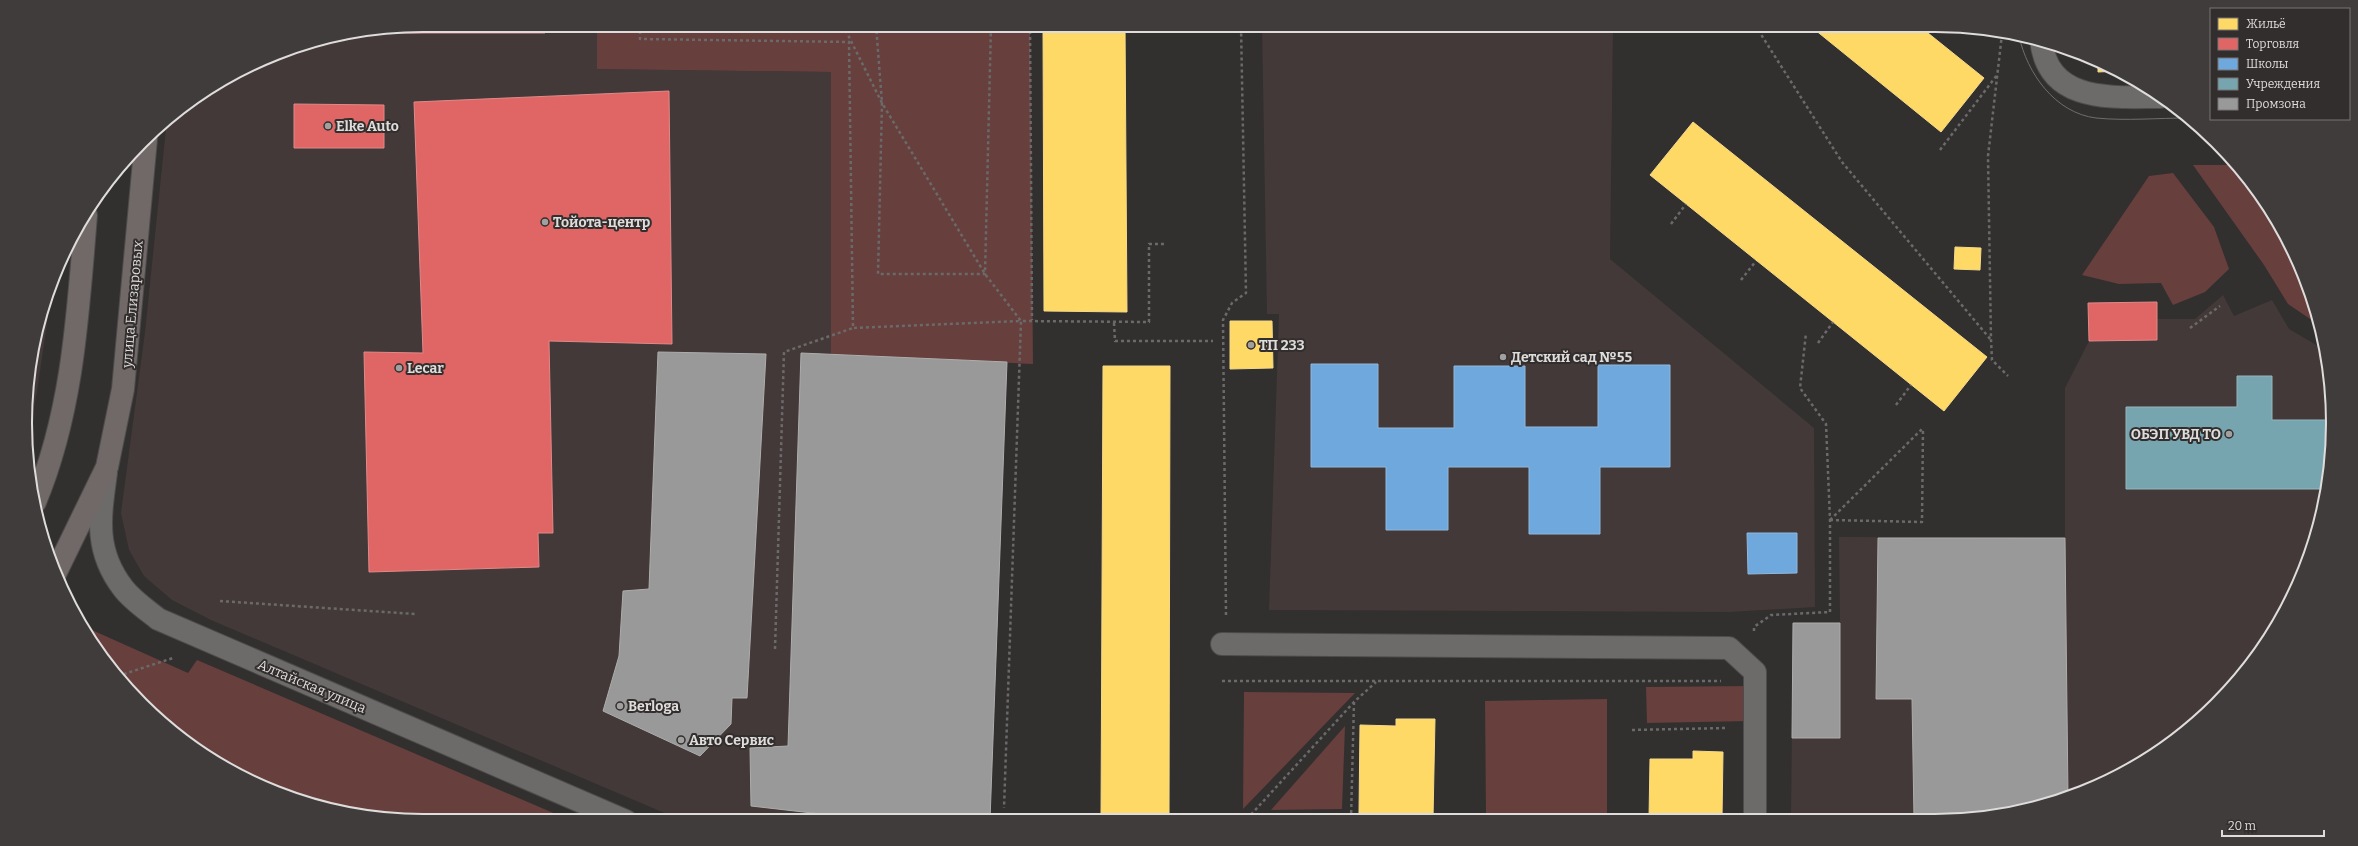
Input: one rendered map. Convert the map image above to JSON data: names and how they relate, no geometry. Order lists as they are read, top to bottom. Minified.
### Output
{"streets":{"main road":["улица Елизаровых"],"street":["Алтайская улица"]},"crossings":[["улица Елизаровых","Алтайская улица"]],"places":["Elke Auto","Тойота-центр","ТП 233","Детский сад №55","Lecar","ОБЭП УВД ТО","Berloga","Авто Сервис"],"legend":["Жильё","Торговля","Школы","Учреждения","Промзона"],"scale_bar":"20 m"}
